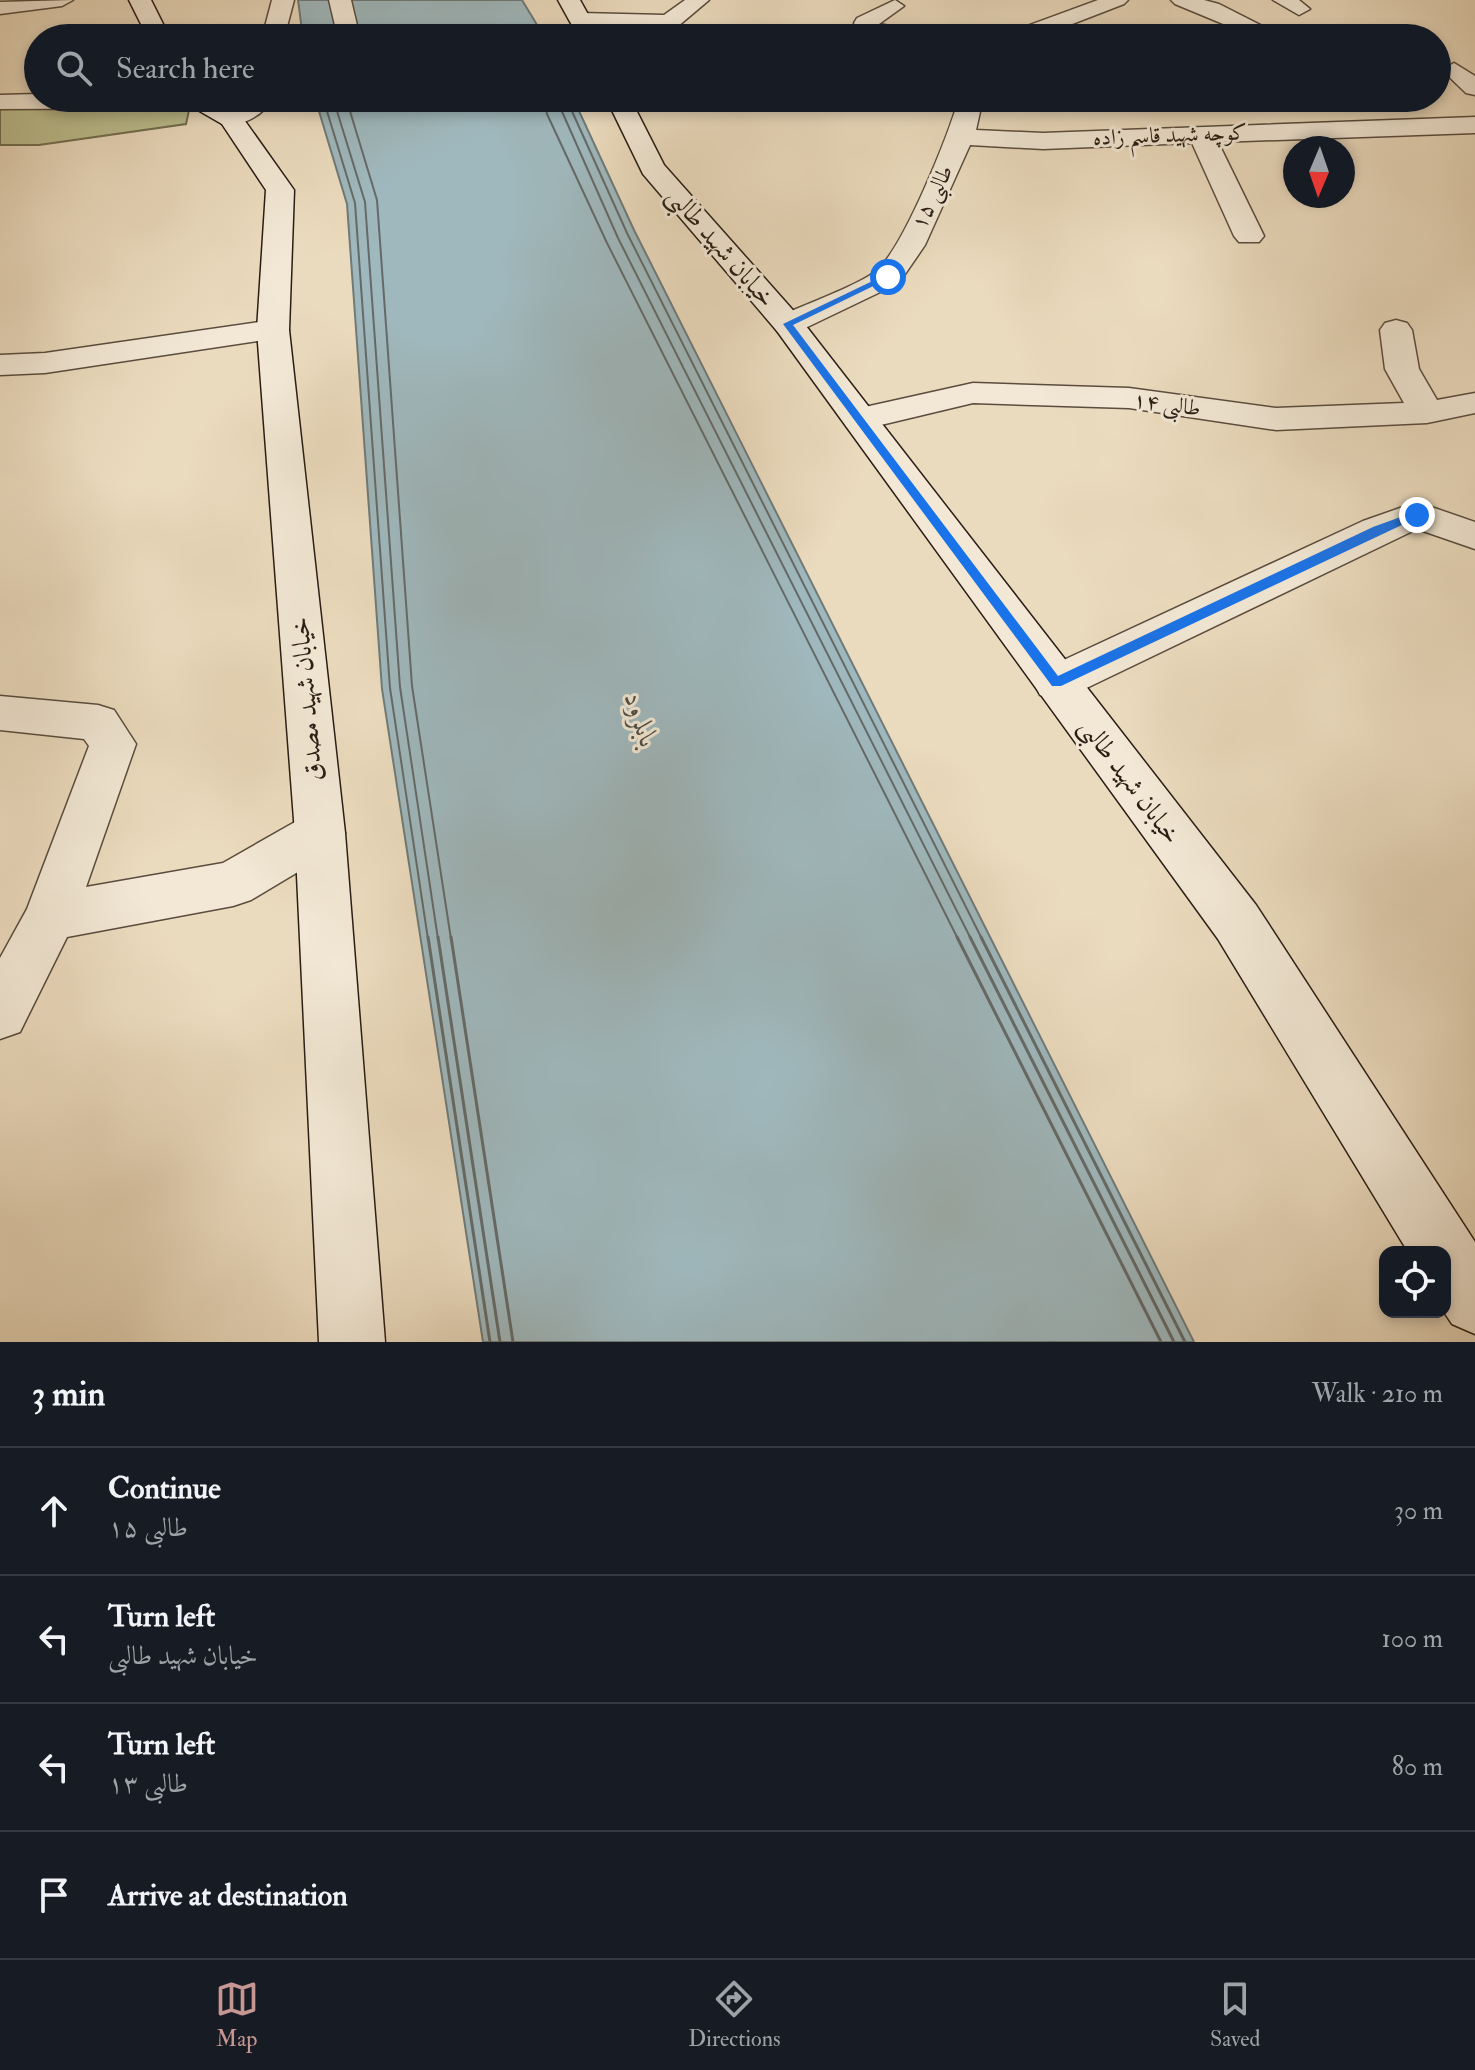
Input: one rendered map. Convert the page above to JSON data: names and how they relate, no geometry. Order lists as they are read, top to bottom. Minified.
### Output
{"streets":{"street":["کوچه شهید قاسم زاده","طالبی ۱۵","خیابان شهید طالبی","طالبی ۱۴","خیابان شهید مصدق"]},"crossings":[["کوچه شهید قاسم زاده","طالبی ۱۵"],["طالبی ۱۵","خیابان شهید طالبی"],["خیابان شهید طالبی","طالبی ۱۴"]],"water":["بابلرود"],"north":"bottom","page":{"search":"Search here","heading":["3 min","Walk · 210 m"],"list":[["Continue","طالبی ۱۵","30 m"],["Turn left","خیابان شهید طالبی","100 m"],["Turn left","طالبی ۱۳","80 m"],"Arrive at destination"],"nav":["Map","Directions","Saved"]}}
